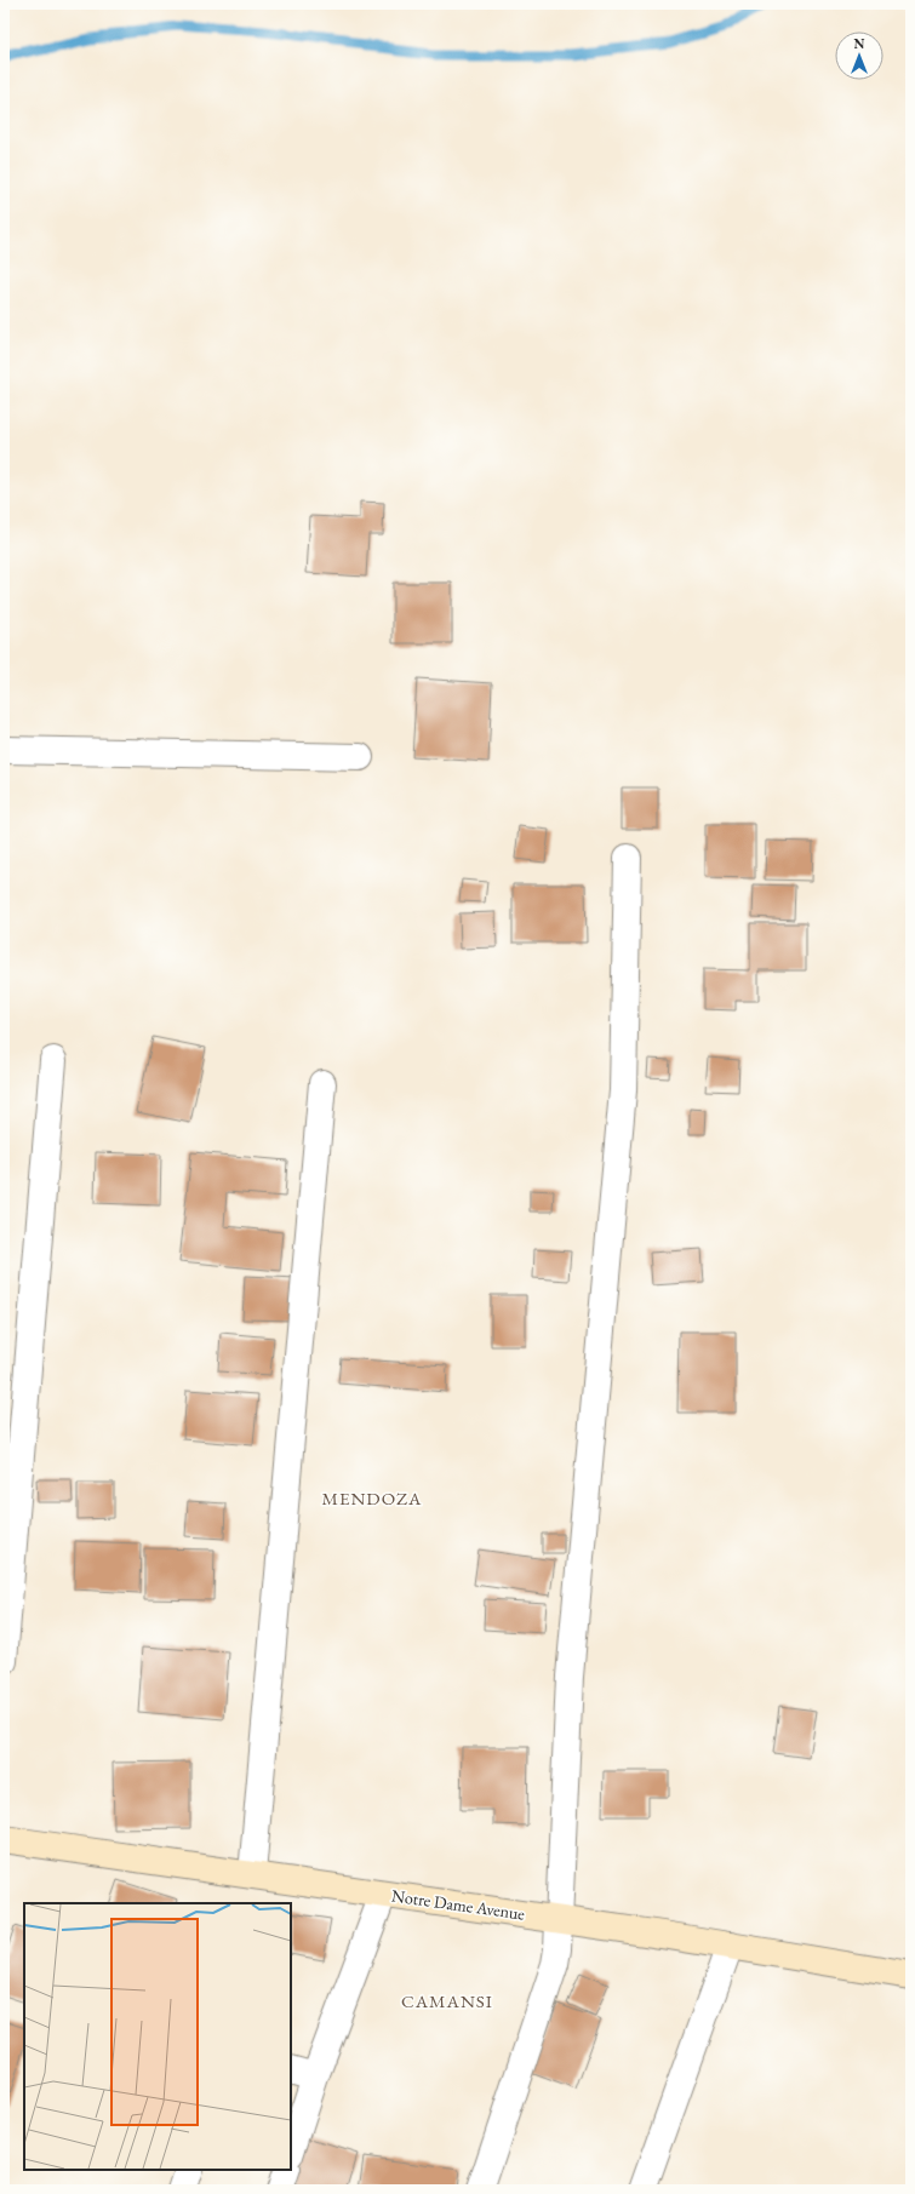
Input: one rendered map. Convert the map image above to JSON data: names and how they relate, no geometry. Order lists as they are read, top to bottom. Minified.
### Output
{"streets":{"street":["Notre Dame Avenue"]},"districts":["MENDOZA","CAMANSI"],"north":"top"}
